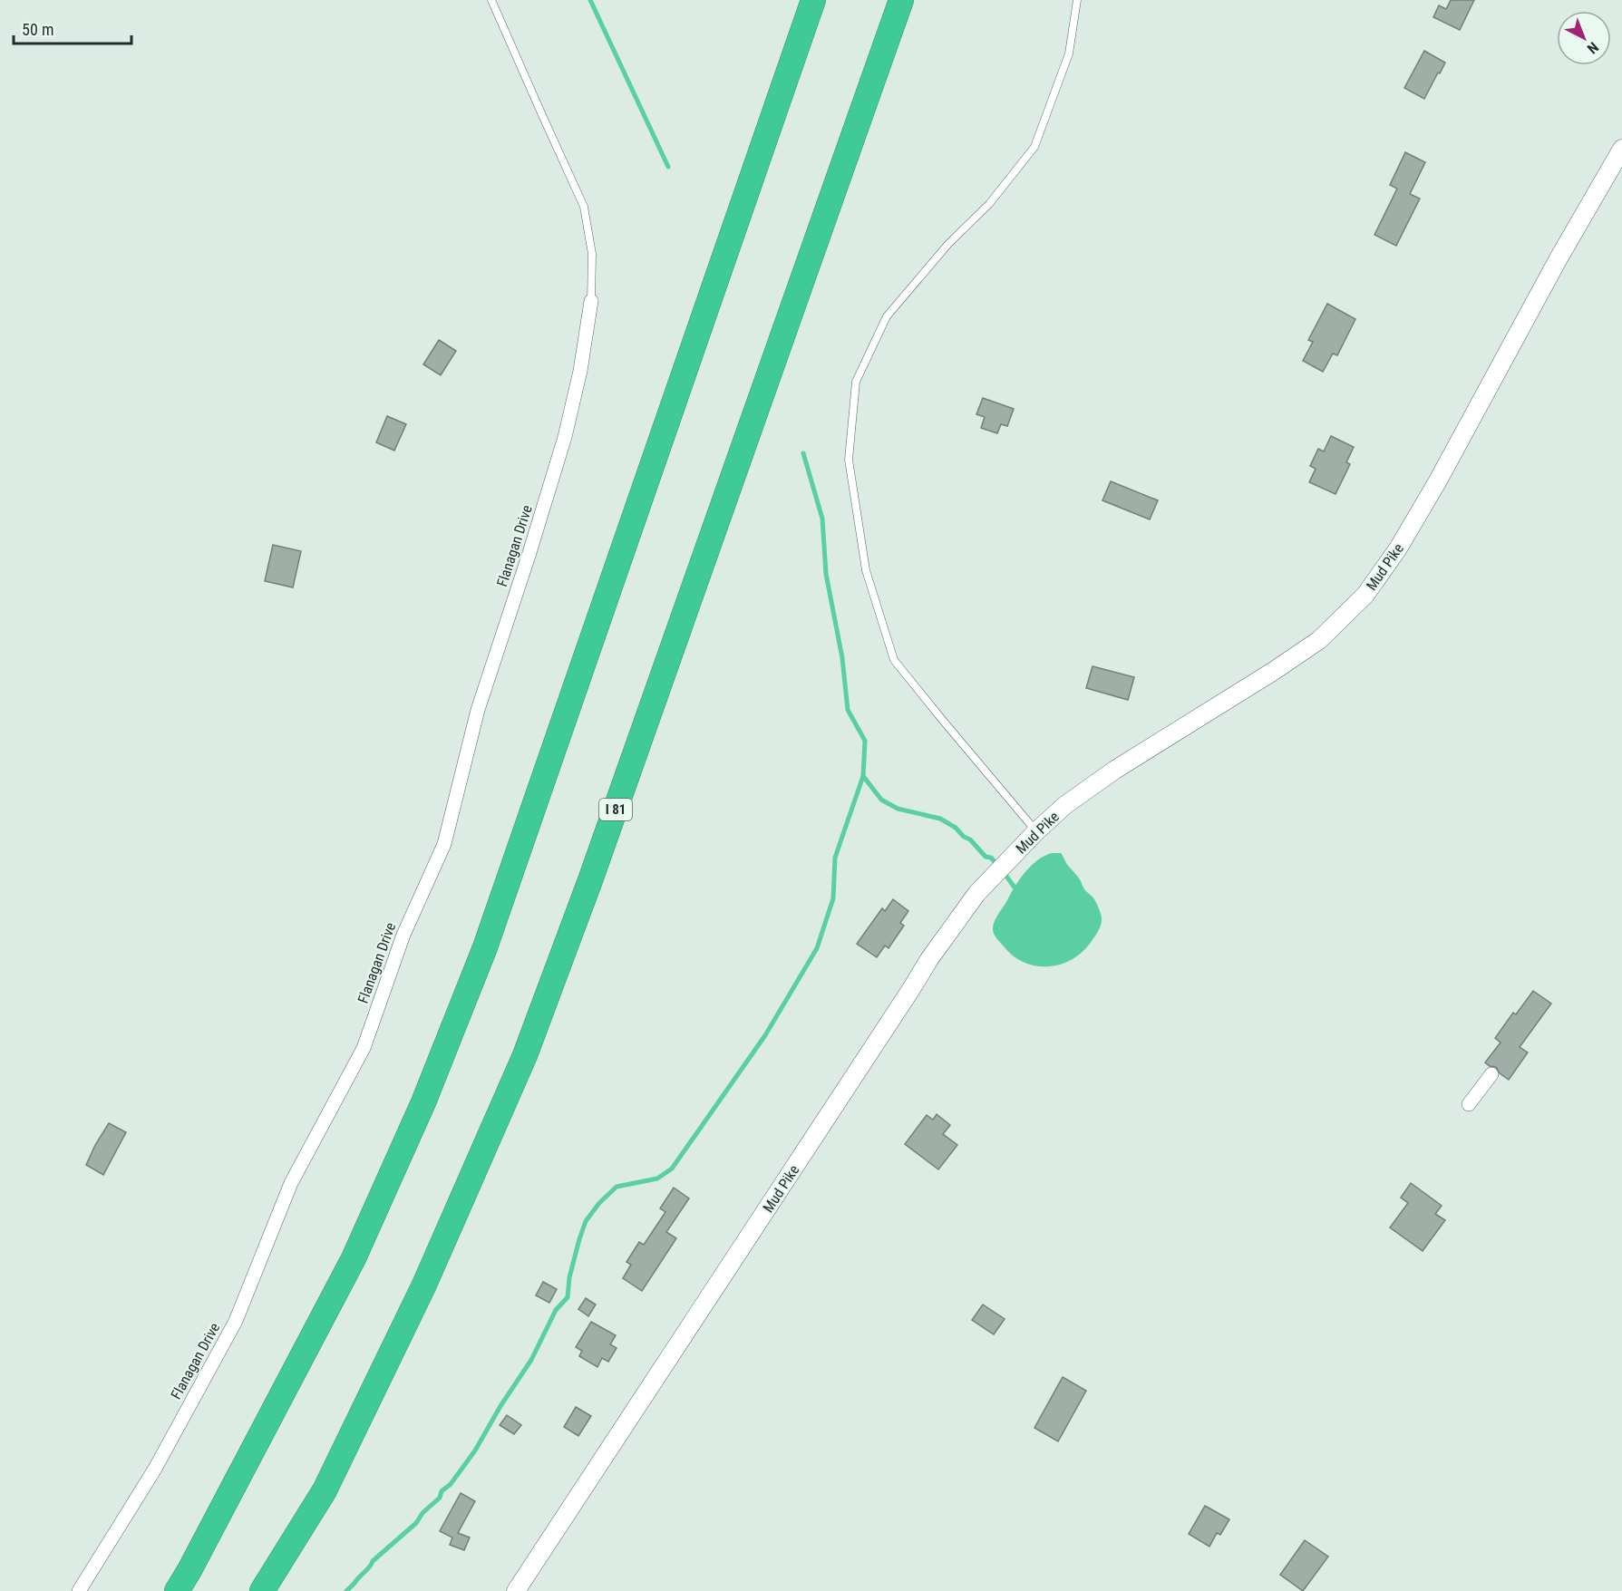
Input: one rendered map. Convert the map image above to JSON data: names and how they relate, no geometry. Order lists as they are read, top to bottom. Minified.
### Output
{"streets":{"highway":["I 81"],"street":["Flanagan Drive","Mud Pike"]},"scale_bar":"50 m","north":"bottom right"}
